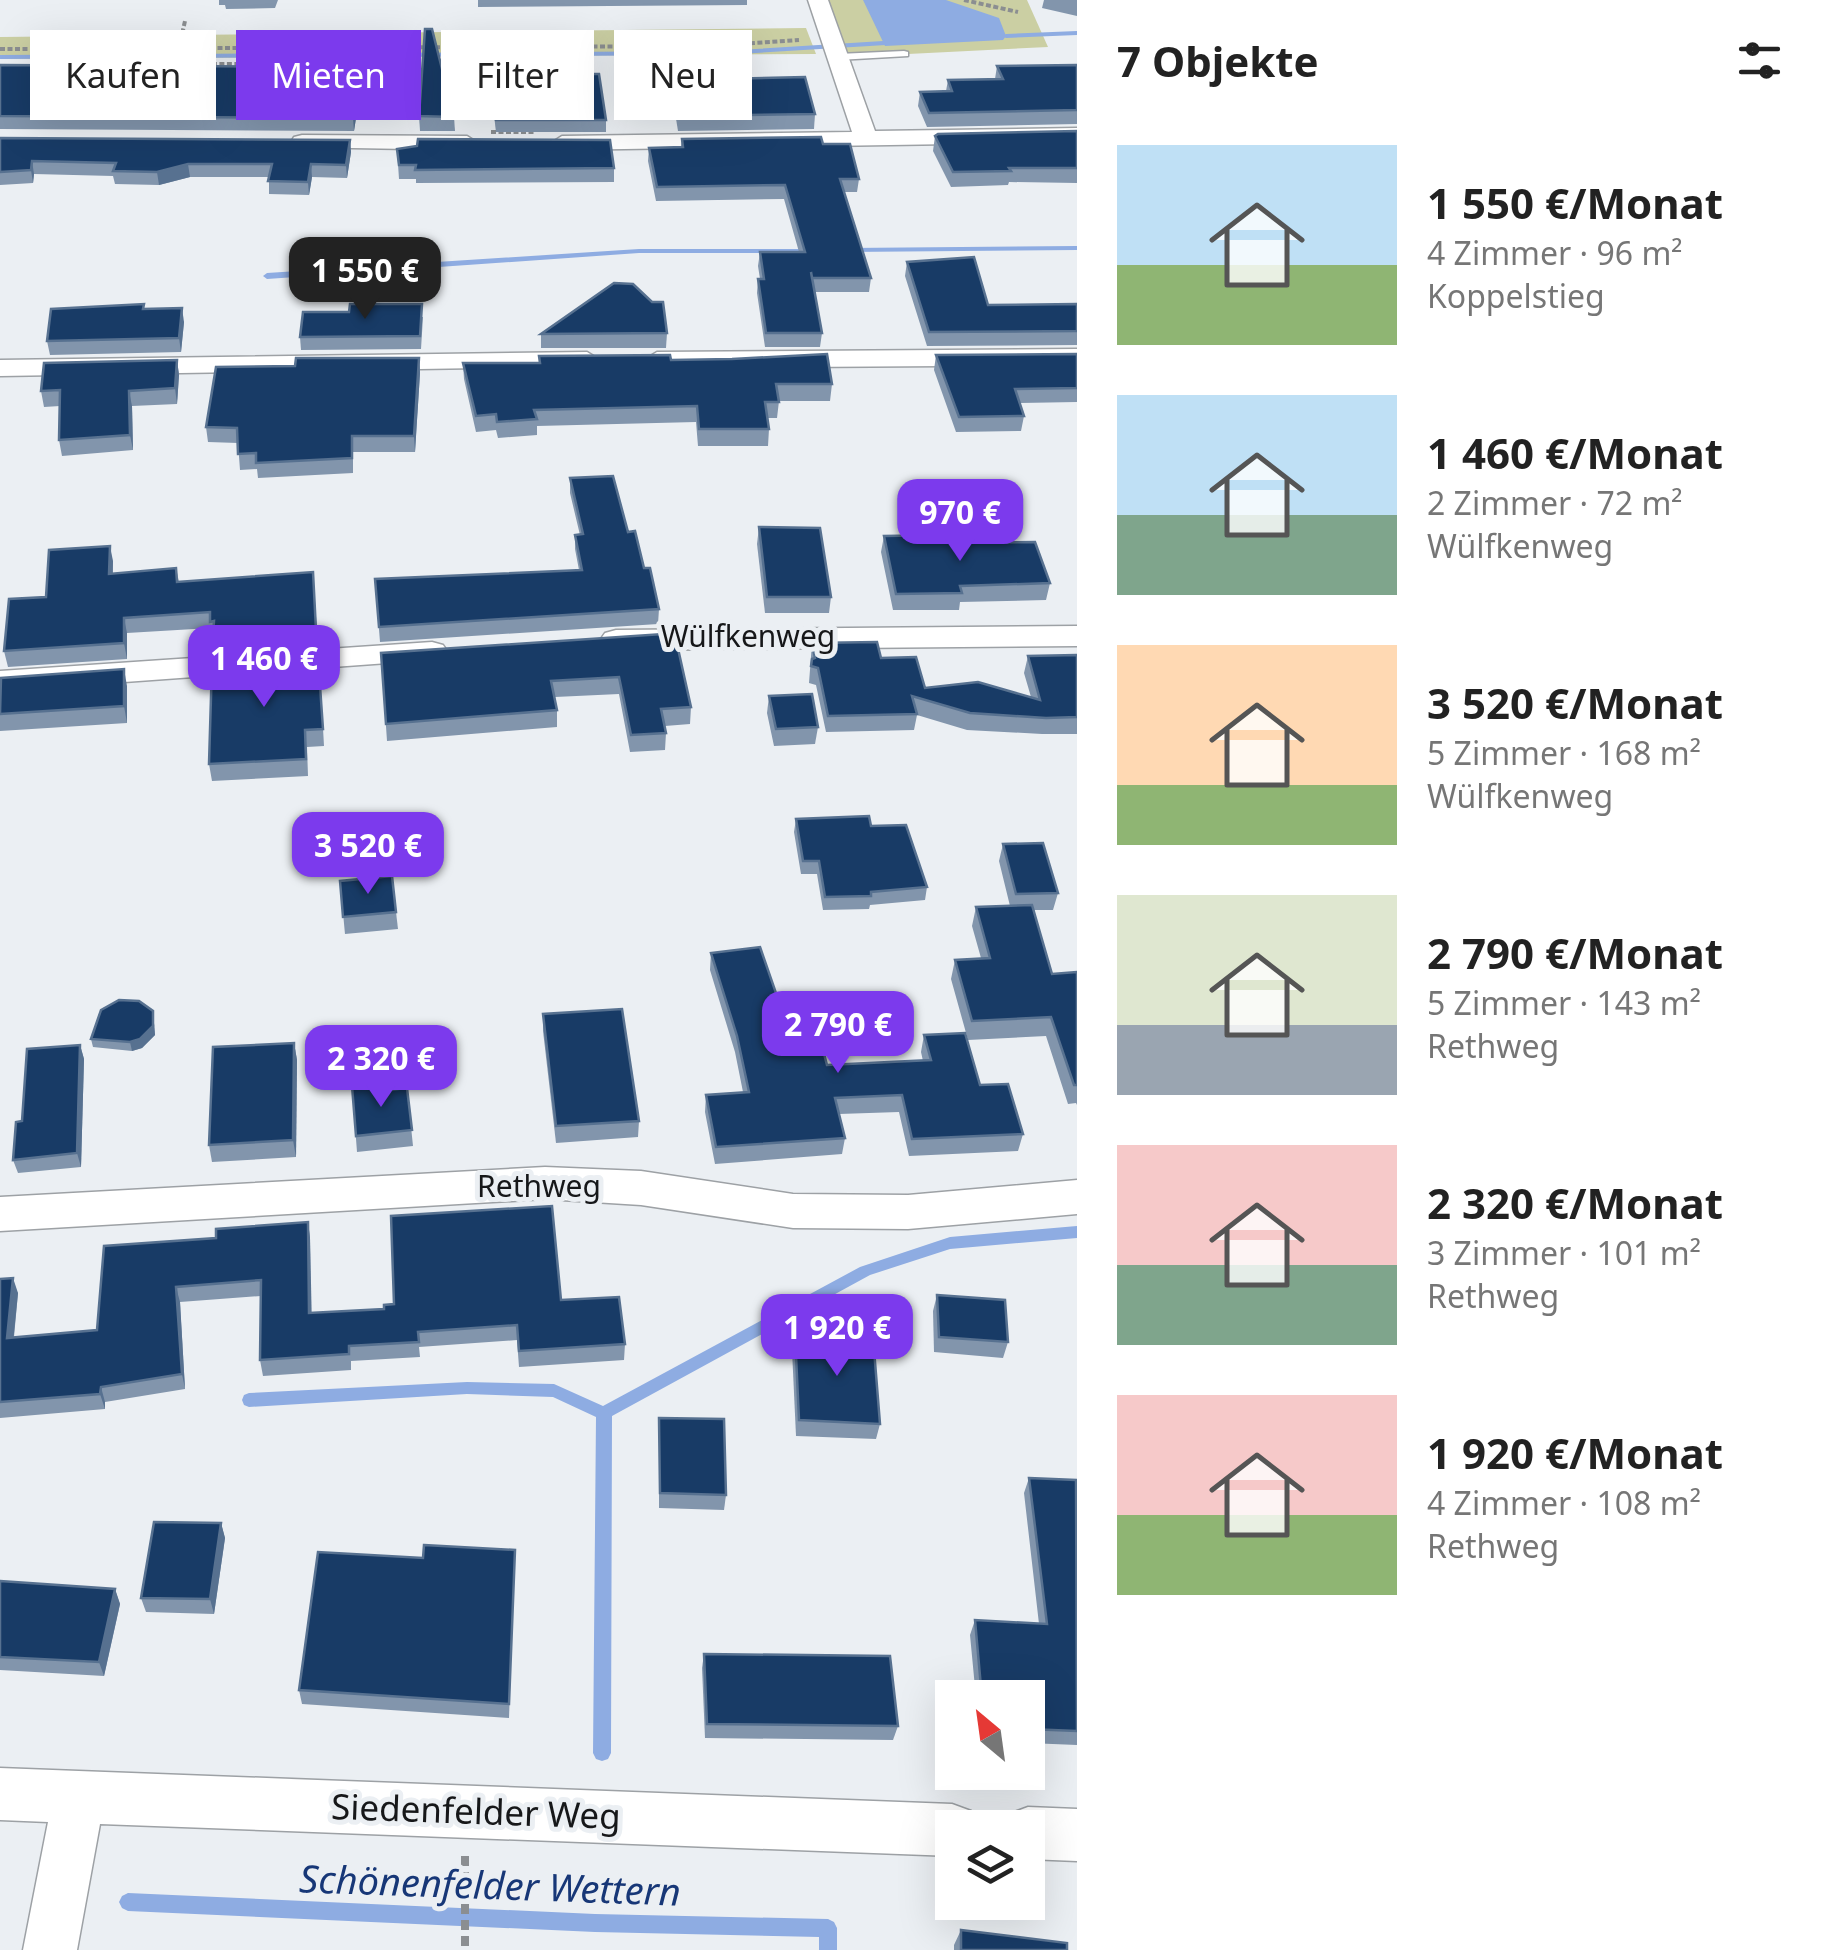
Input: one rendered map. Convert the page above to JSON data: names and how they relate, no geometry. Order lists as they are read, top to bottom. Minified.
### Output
{"streets":{"street":["Wülfkenweg","Rethweg","Siedenfelder Weg"]},"water":["Schönenfelder Wettern"],"north":"top left","page":{"heading":"7 Objekte","chip":["Kaufen","Mieten","Filter","Neu"],"list":[{"name":"1 550 €/Monat","note":"4 Zimmer · 96 m² · Koppelstieg"},{"name":"1 460 €/Monat","note":"2 Zimmer · 72 m² · Wülfkenweg"},{"name":"3 520 €/Monat","note":"5 Zimmer · 168 m² · Wülfkenweg"},{"name":"2 790 €/Monat","note":"5 Zimmer · 143 m² · Rethweg"},{"name":"2 320 €/Monat","note":"3 Zimmer · 101 m² · Rethweg"},{"name":"1 920 €/Monat","note":"4 Zimmer · 108 m² · Rethweg"}],"price":["1 550 €","970 €","1 460 €","3 520 €","2 790 €","2 320 €","1 920 €"]}}
